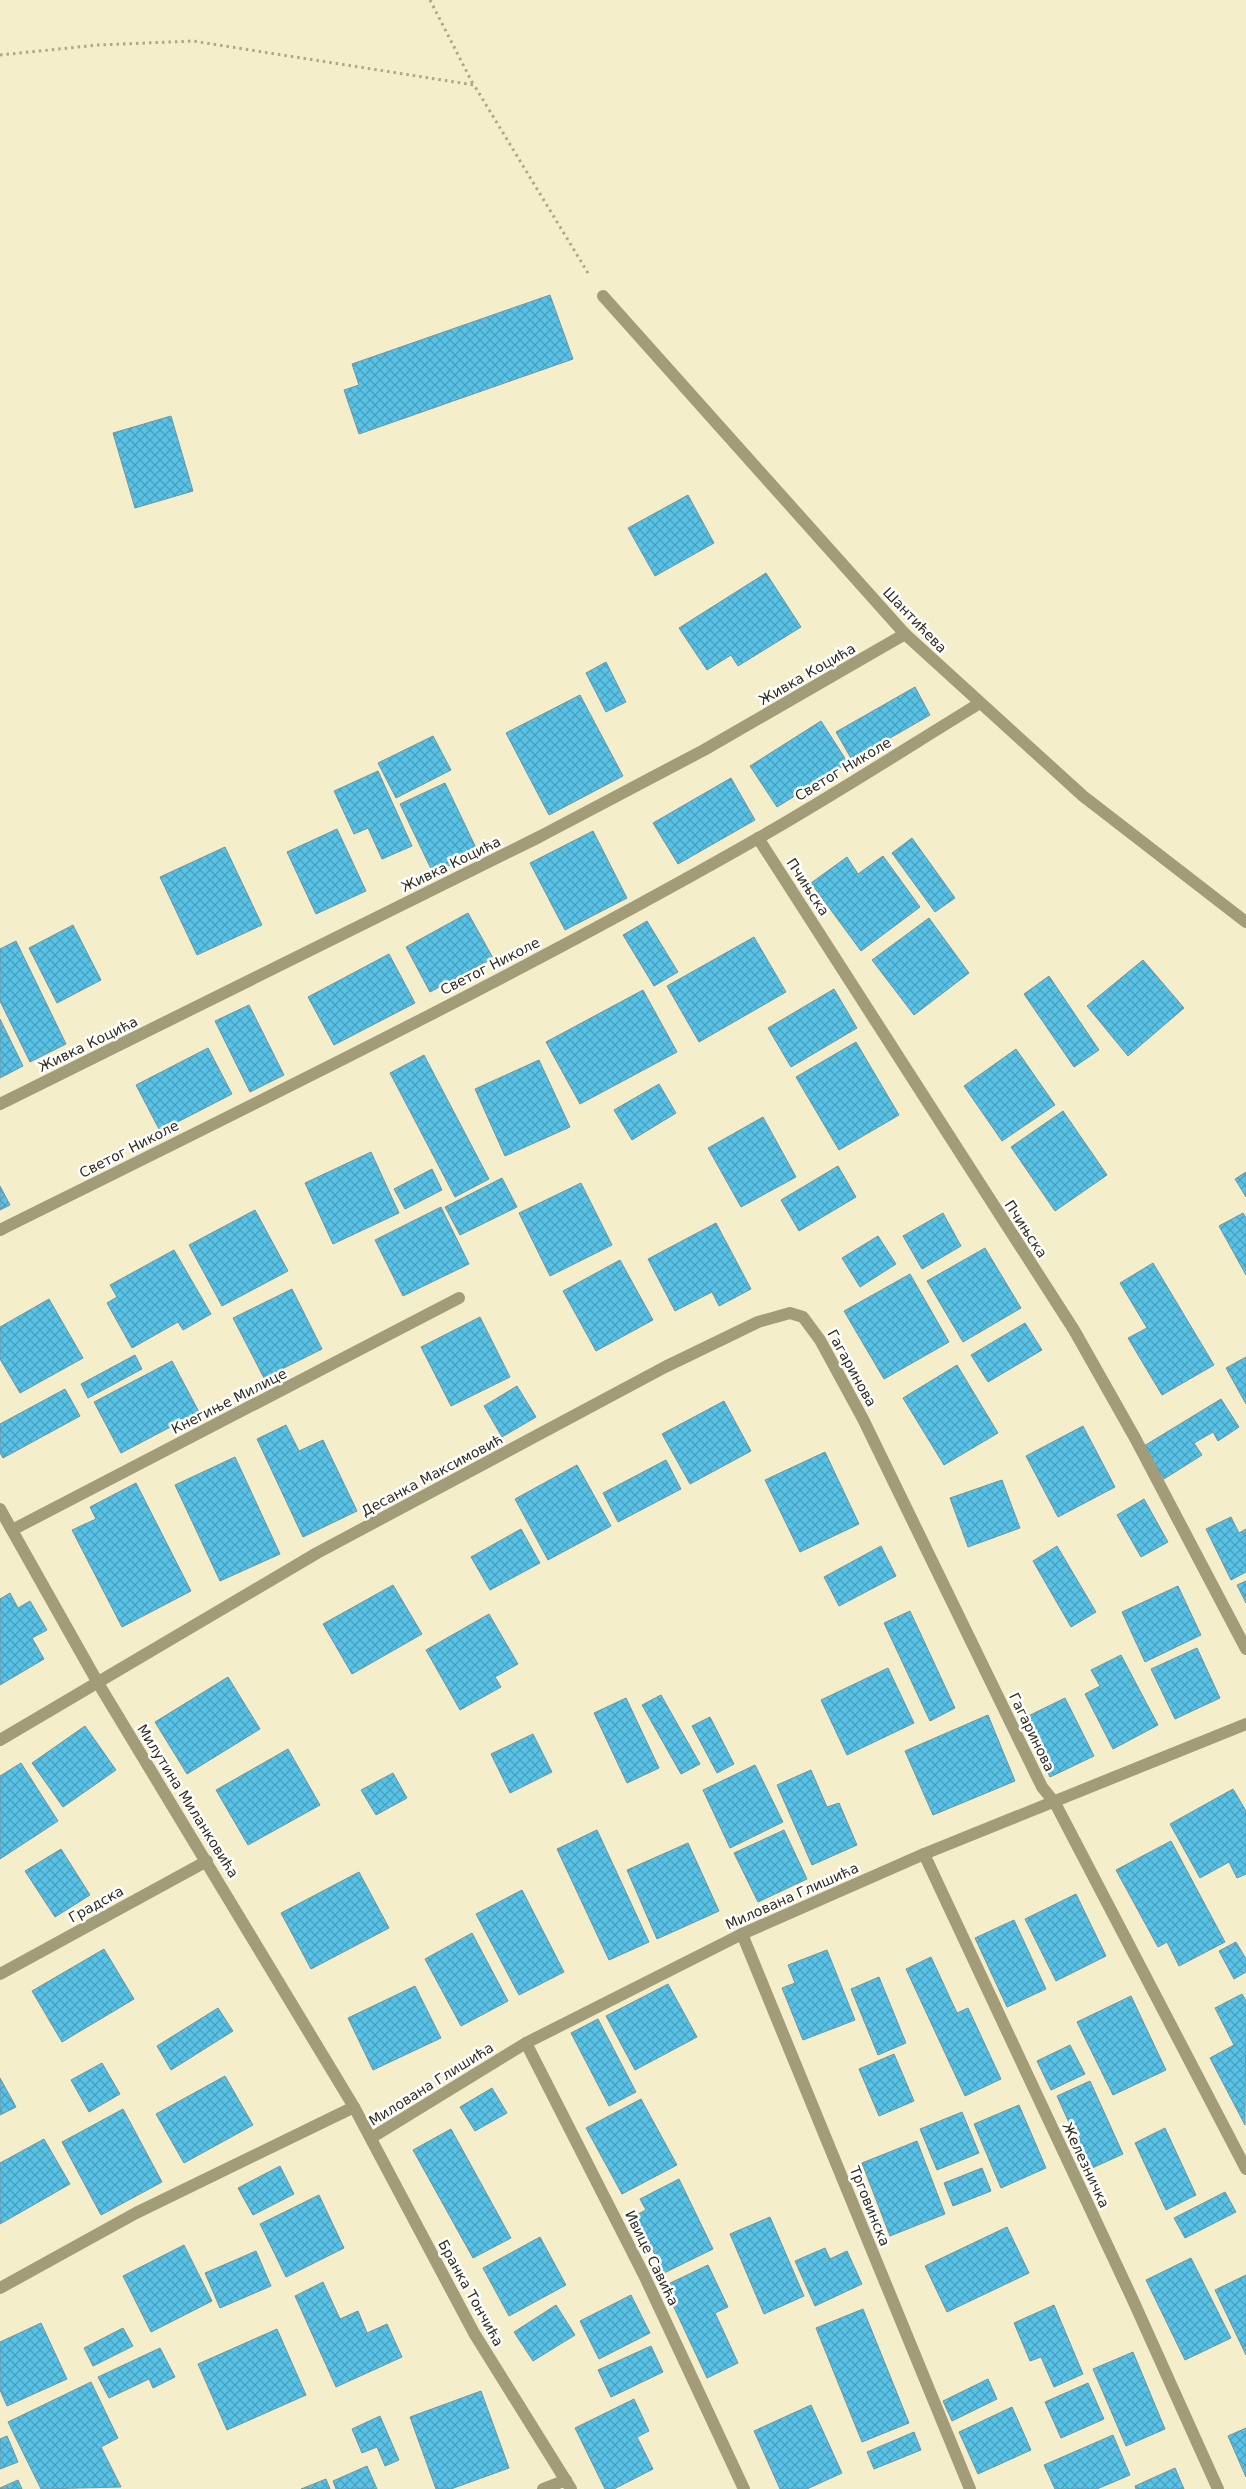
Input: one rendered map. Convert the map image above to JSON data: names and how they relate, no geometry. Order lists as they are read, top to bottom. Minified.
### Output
{"streets":{"street":["Шантићева","Живка Коцића","Светог Николе","Пчињска","Гагаринова","Кнегиње Милице","Десанка Максимовић","Милутина Миланковића","Милована Глишића","Градска","Железничка","Трговинска","Ивице Савића","Бранка Тончића"]},"crossings":[["Шантићева","Живка Коцића"],["Шантићева","Светог Николе"],["Светог Николе","Пчињска"],["Гагаринова","Десанка Максимовић"],["Гагаринова","Милована Глишића"],["Кнегиње Милице","Милутина Миланковића"],["Десанка Максимовић","Милутина Миланковића"],["Милутина Миланковића","Милована Глишића"],["Милутина Миланковића","Градска"],["Милутина Миланковића","Бранка Тончића"],["Милована Глишића","Железничка"],["Милована Глишића","Трговинска"],["Милована Глишића","Ивице Савића"],["Милована Глишића","Бранка Тончића"]]}
